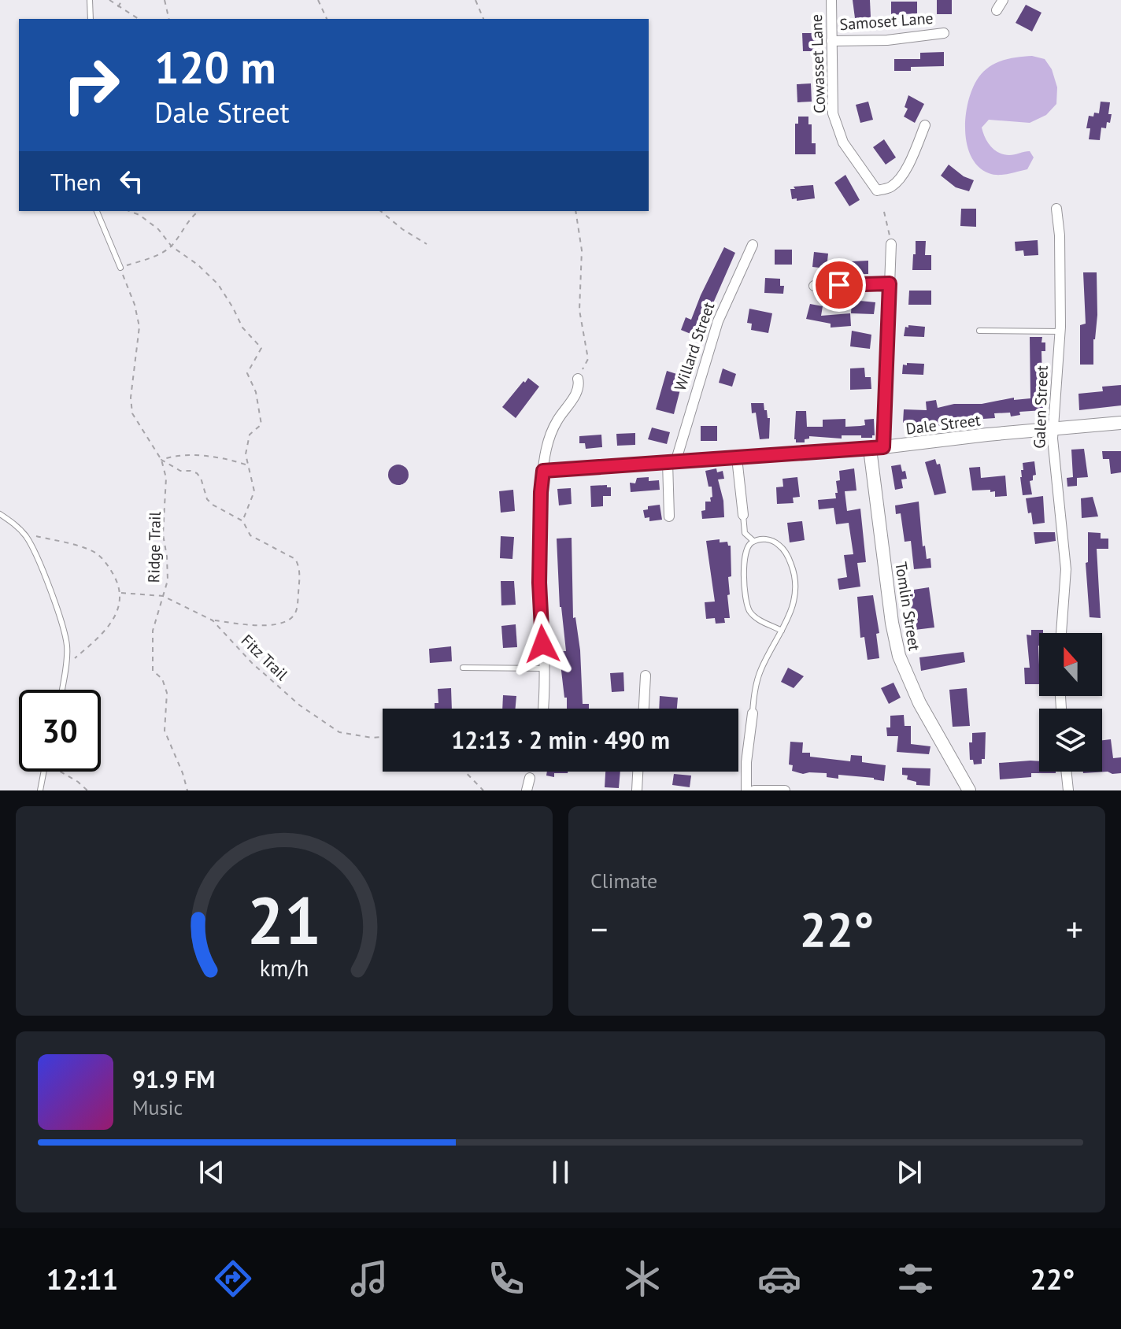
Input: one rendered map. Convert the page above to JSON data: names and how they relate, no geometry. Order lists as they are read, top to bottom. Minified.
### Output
{"streets":{"street":["Samoset Lane","Cowasset Lane","Willard Street","Galen Street","Dale Street","Tomlin Street"],"path":["Ridge Trail","Fitz Trail"]},"crossings":[["Samoset Lane","Cowasset Lane"],["Willard Street","Dale Street"],["Galen Street","Dale Street"],["Dale Street","Tomlin Street"],["Ridge Trail","Fitz Trail"]],"north":"top","page":{"turn":["120 m","Dale Street"],"then":"Then","limit":"30","trip":"12:13 · 2 min · 490 m","tile":"Climate","heat":["−","22°","+"],"song":["91.9 FM","Music"],"tabs":["12:11","22°"],"gauge":["21","km/h"]}}
